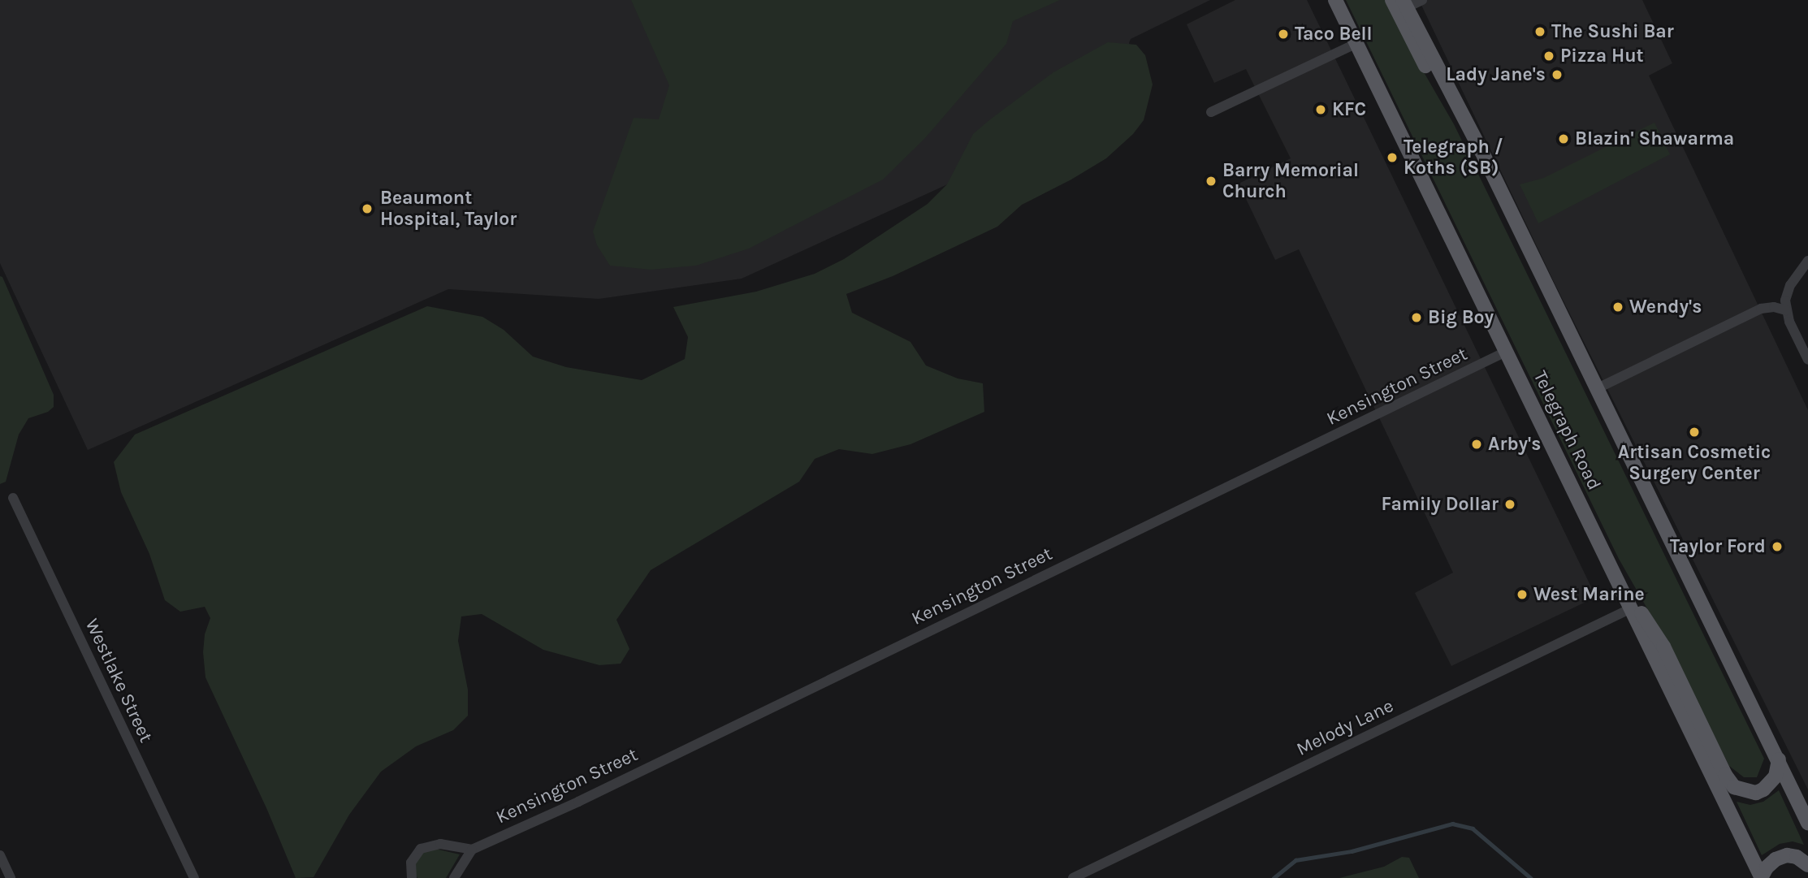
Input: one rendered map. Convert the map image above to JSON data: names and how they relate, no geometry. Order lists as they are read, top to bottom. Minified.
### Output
{"streets":{"main road":["Telegraph Road"],"street":["Kensington Street","Westlake Street","Melody Lane"]},"crossings":[["Kensington Street","Telegraph Road"],["Telegraph Road","Melody Lane"]],"places":["The Sushi Bar","Taco Bell","Pizza Hut","Lady Jane's","KFC","Blazin' Shawarma","Telegraph / Koths (SB)","Barry Memorial Church","Beaumont Hospital, Taylor","Wendy's","Big Boy","Artisan Cosmetic Surgery Center","Arby's","Family Dollar","Taylor Ford","West Marine"]}
